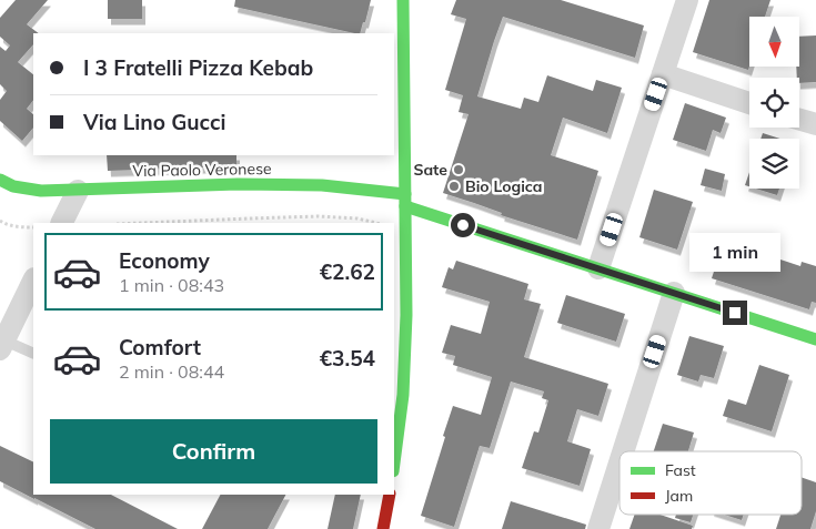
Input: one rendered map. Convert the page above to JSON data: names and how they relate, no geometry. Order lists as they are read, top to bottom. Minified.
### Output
{"streets":{"street":["Via Paolo Veronese"]},"places":["Sate","Bio Logica"],"legend":["Fast","Jam"],"north":"bottom","page":{"banner":["I 3 Fratelli Pizza Kebab","Via Lino Gucci"],"bubble":"1 min","list":[{"name":"Economy","note":"1 min · 08:43","value":"€2.62"},{"name":"Comfort","note":"2 min · 08:44","value":"€3.54"}],"buttons":"Confirm"}}
